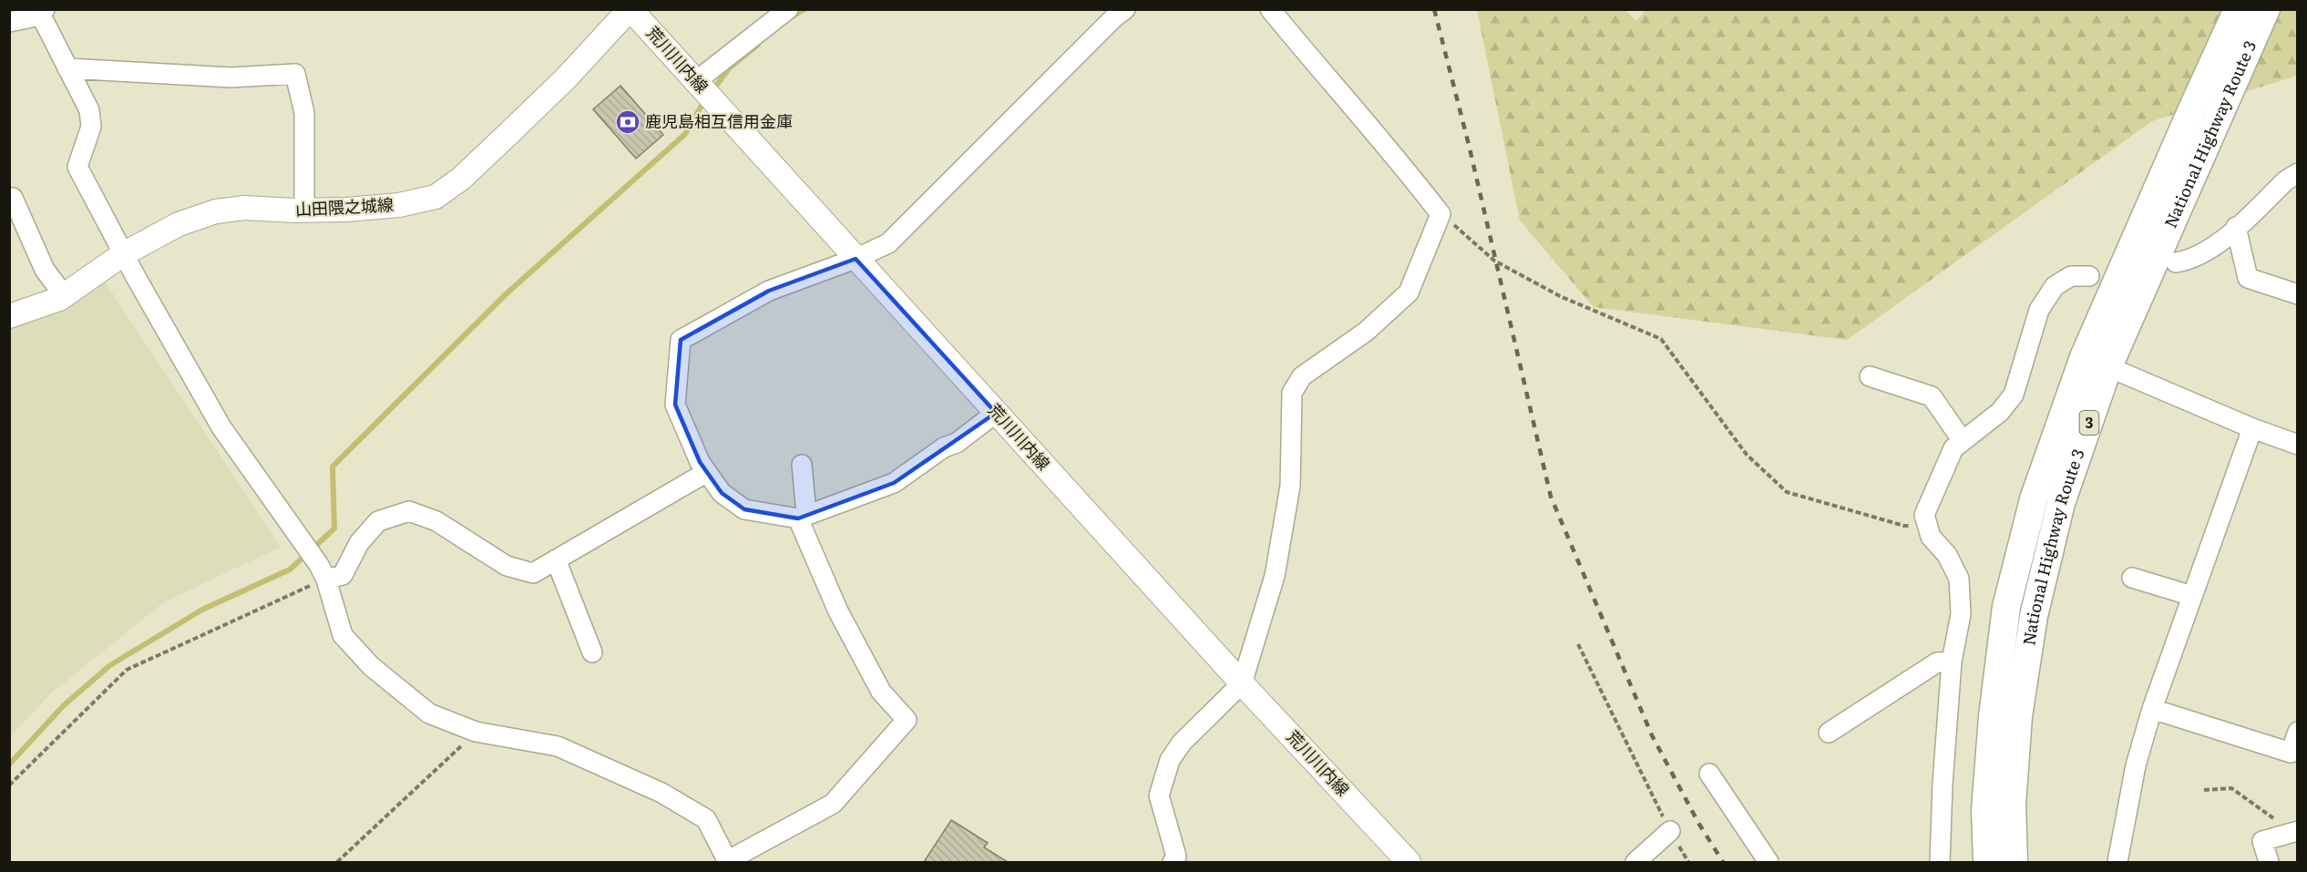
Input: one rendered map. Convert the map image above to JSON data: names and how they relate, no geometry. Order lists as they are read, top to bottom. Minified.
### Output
{"streets":{"highway":["National Highway Route 3","3"],"main road":["荒川川内線","山田隈之城線"]},"crossings":[["荒川川内線","山田隈之城線"]],"places":{"bank":["鹿児島相互信用金庫"]}}
